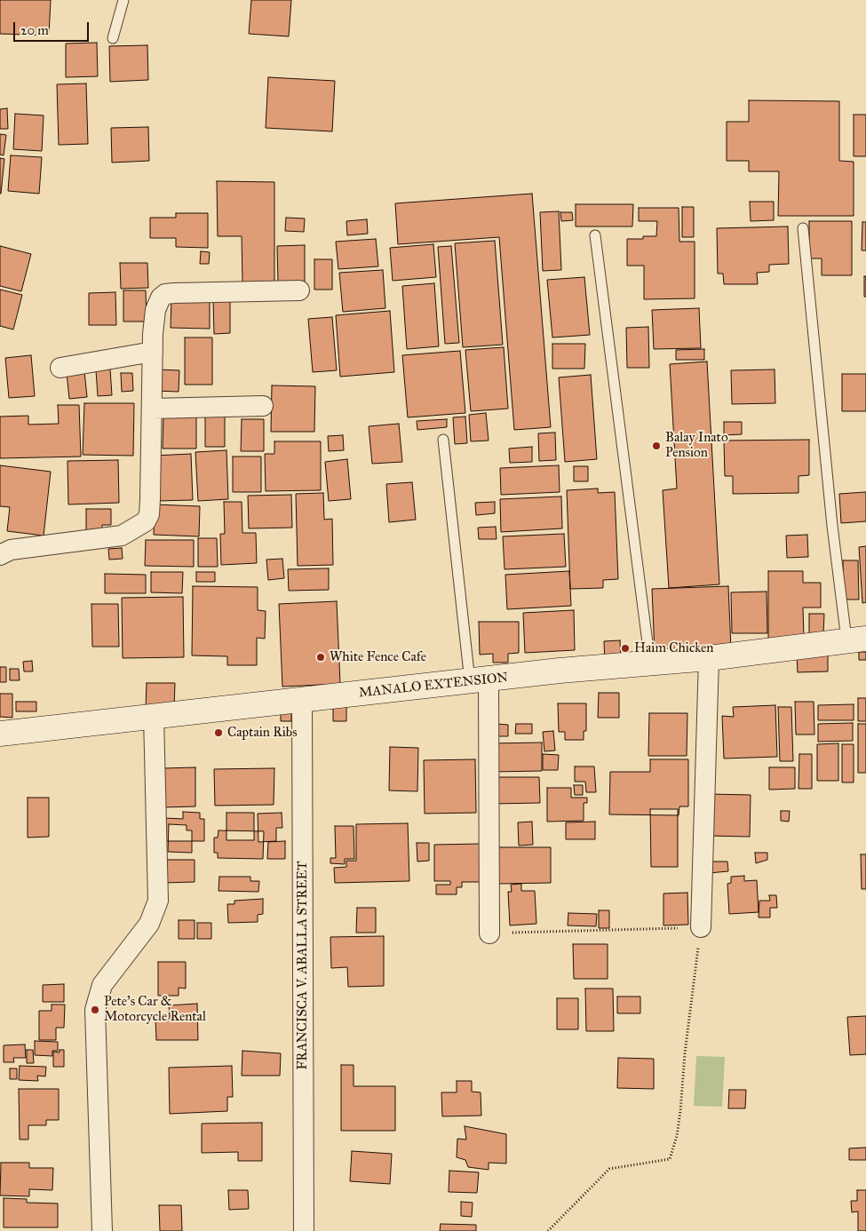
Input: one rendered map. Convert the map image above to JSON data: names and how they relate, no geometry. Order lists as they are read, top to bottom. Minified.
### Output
{"streets":{"street":["MANALO EXTENSION","FRANCISCA V. ABALLA STREET"]},"crossings":[["MANALO EXTENSION","FRANCISCA V. ABALLA STREET"]],"places":["Balay Inato Pension","Haim Chicken","White Fence Cafe","Captain Ribs","Pete's Car & Motorcycle Rental"],"scale_bar":"20 m"}
